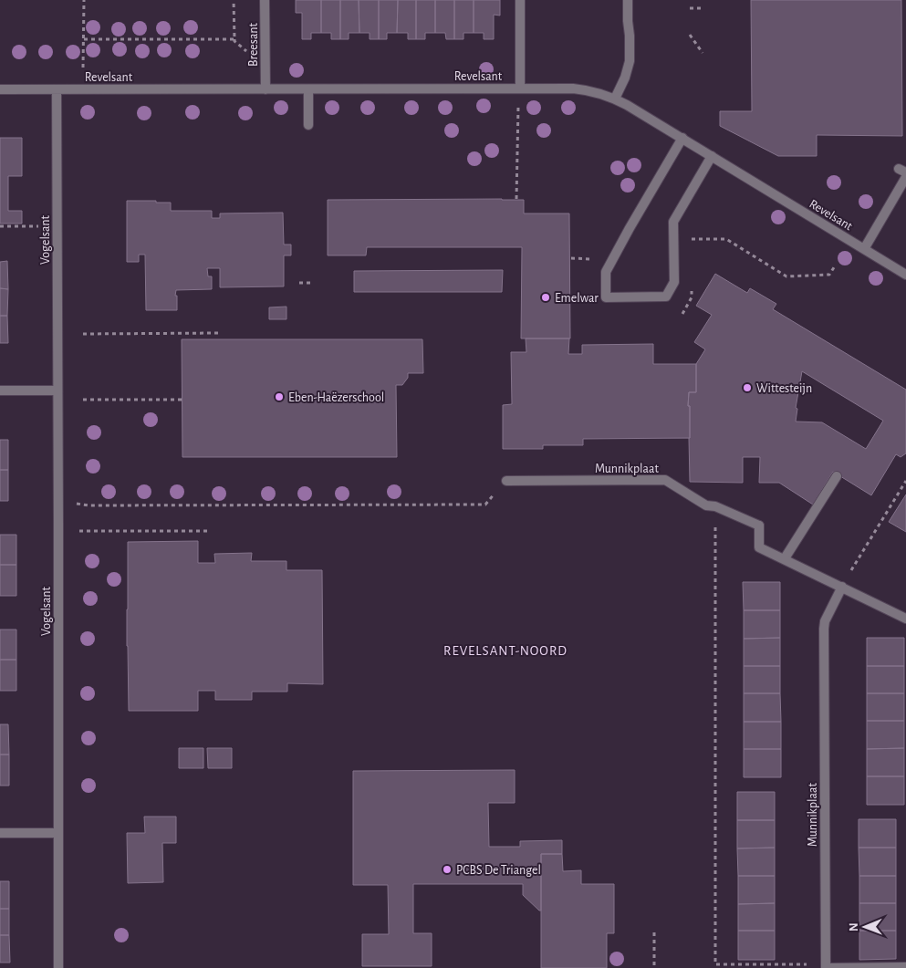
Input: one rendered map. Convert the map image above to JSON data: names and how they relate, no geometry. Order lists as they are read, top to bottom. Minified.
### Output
{"streets":{"street":["Breesant","Revelsant","Vogelsant","Munnikplaat"]},"crossings":[["Breesant","Revelsant"],["Revelsant","Vogelsant"]],"districts":["REVELSANT-NOORD"],"places":["Emelwar","Wittesteijn","Eben-Haëzerschool","PCBS De Triangel"],"north":"left"}
